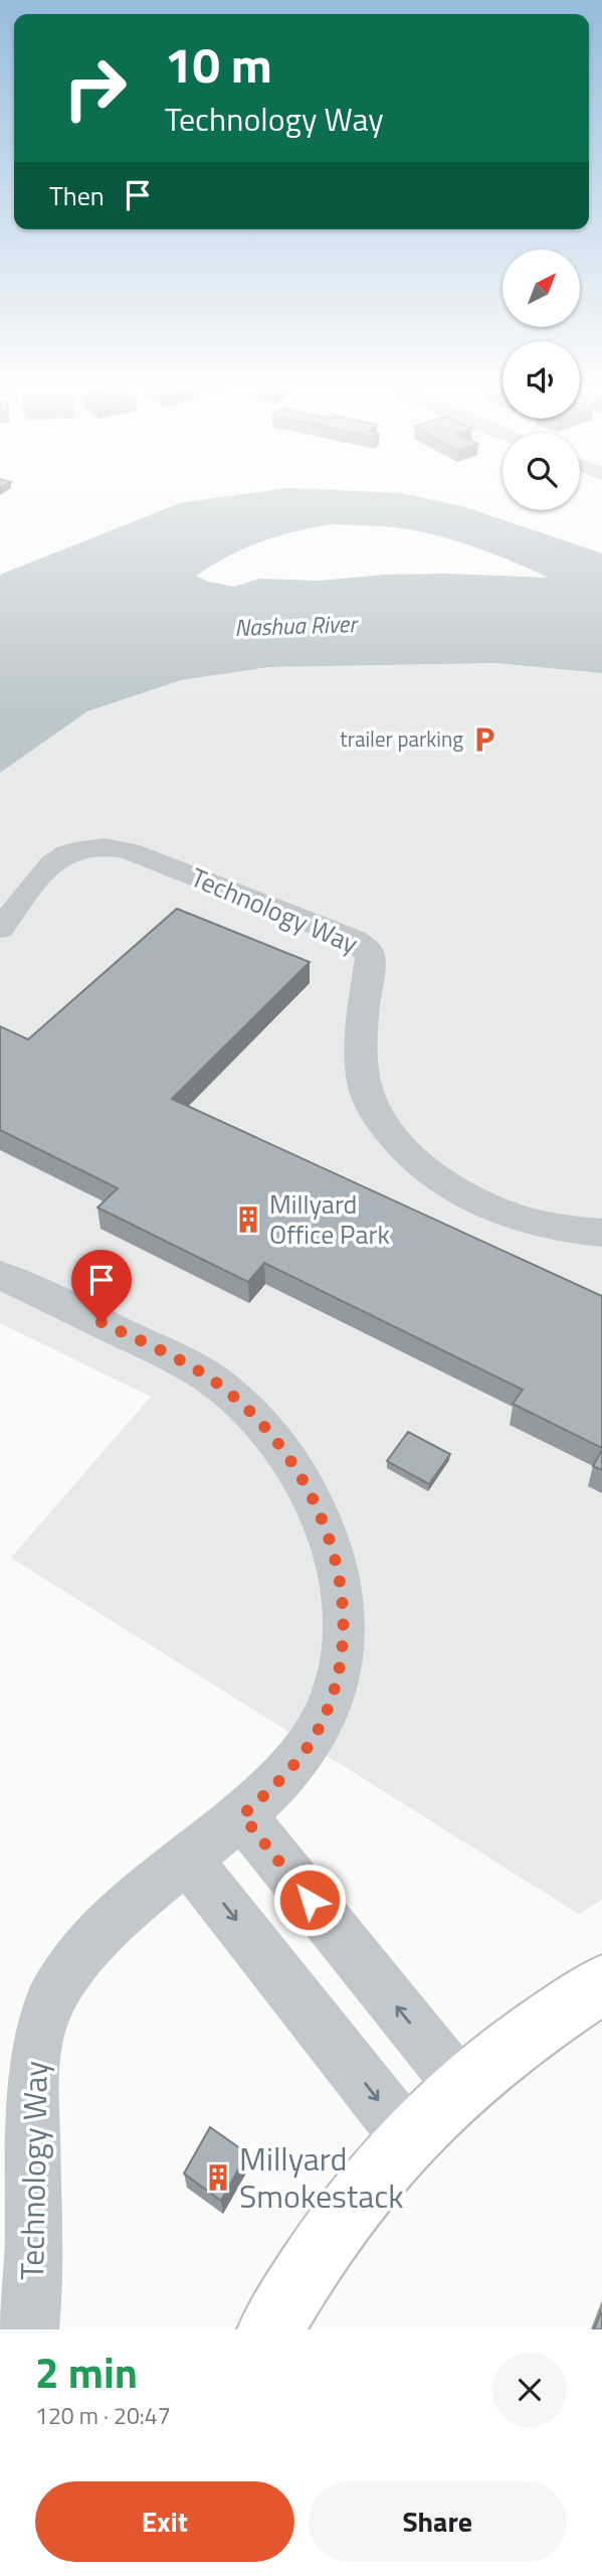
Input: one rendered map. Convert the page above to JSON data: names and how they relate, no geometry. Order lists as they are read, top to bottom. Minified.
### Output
{"streets":{"street":["Technology Way"]},"water":["Nashua River"],"places":{"parking":["trailer parking"],"building":["Millyard Office Park","Millyard Smokestack"]},"north":"top right","page":{"turn":["10 m","Technology Way"],"then":"Then","heading":["2 min","120 m · 20:47"],"buttons":["Exit","Share"]}}
